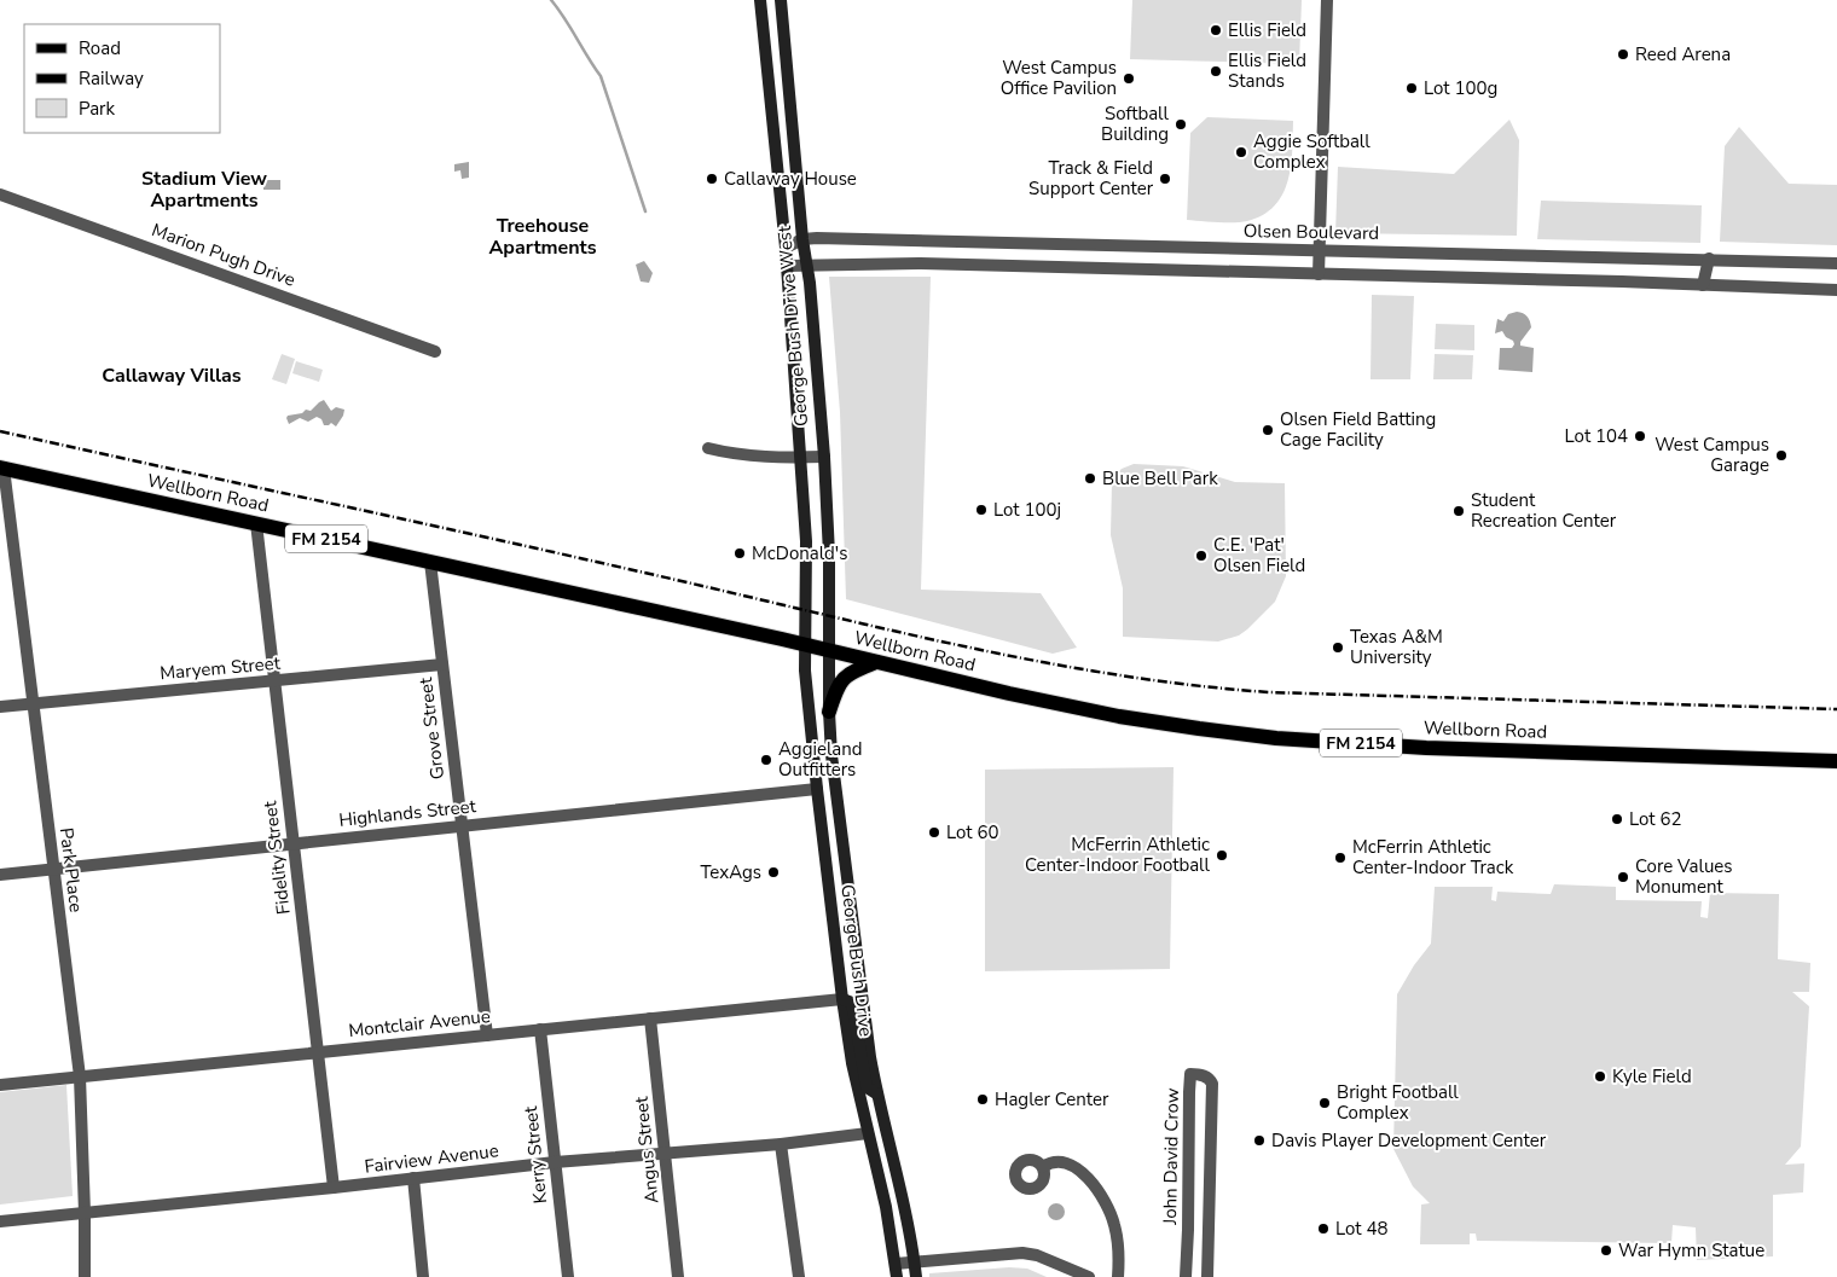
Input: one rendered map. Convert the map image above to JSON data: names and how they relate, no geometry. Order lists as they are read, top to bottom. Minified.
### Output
{"streets":{"main road":["George Bush Drive West","Wellborn Road","FM 2154","George Bush Drive"],"street":["Olsen Boulevard","Marion Pugh Drive","Maryem Street","Grove Street","Highlands Street","Fidelity Street","Park Place","Montclair Avenue","Angus Street","Kerry Street","John David Crow","Fairview Avenue"]},"crossings":[["Olsen Boulevard","George Bush Drive West"],["George Bush Drive West","Wellborn Road"],["George Bush Drive West","George Bush Drive"],["Wellborn Road","Grove Street"],["Wellborn Road","Fidelity Street"],["Wellborn Road","Park Place"],["Wellborn Road","George Bush Drive"],["Maryem Street","Grove Street"],["Maryem Street","Fidelity Street"],["Maryem Street","Park Place"],["Grove Street","Highlands Street"],["Grove Street","Montclair Avenue"],["Highlands Street","Fidelity Street"],["Highlands Street","Park Place"],["Highlands Street","George Bush Drive"],["Fidelity Street","Montclair Avenue"],["Fidelity Street","Fairview Avenue"],["Park Place","Montclair Avenue"],["Park Place","Fairview Avenue"],["George Bush Drive","Montclair Avenue"],["George Bush Drive","Fairview Avenue"],["Montclair Avenue","Angus Street"],["Montclair Avenue","Kerry Street"],["Angus Street","Fairview Avenue"],["Kerry Street","Fairview Avenue"]],"districts":["Stadium View Apartments","Treehouse Apartments","Callaway Villas"],"places":["Ellis Field","Reed Arena","Ellis Field Stands","West Campus Office Pavilion","Lot 100g","Softball Building","Aggie Softball Complex","Callaway House","Track & Field Support Center","Olsen Field Batting Cage Facility","Lot 104","West Campus Garage","Blue Bell Park","Lot 100j","Student Recreation Center","McDonald's","C.E. 'Pat' Olsen Field","Texas A&M University","Aggieland Outfitters","Lot 62","Lot 60","McFerrin Athletic Center-Indoor Football","McFerrin Athletic Center-Indoor Track","TexAgs","Core Values Monument","Kyle Field","Hagler Center","Bright Football Complex","Davis Player Development Center","Lot 48","War Hymn Statue"],"legend":["Road","Railway","Park"]}
